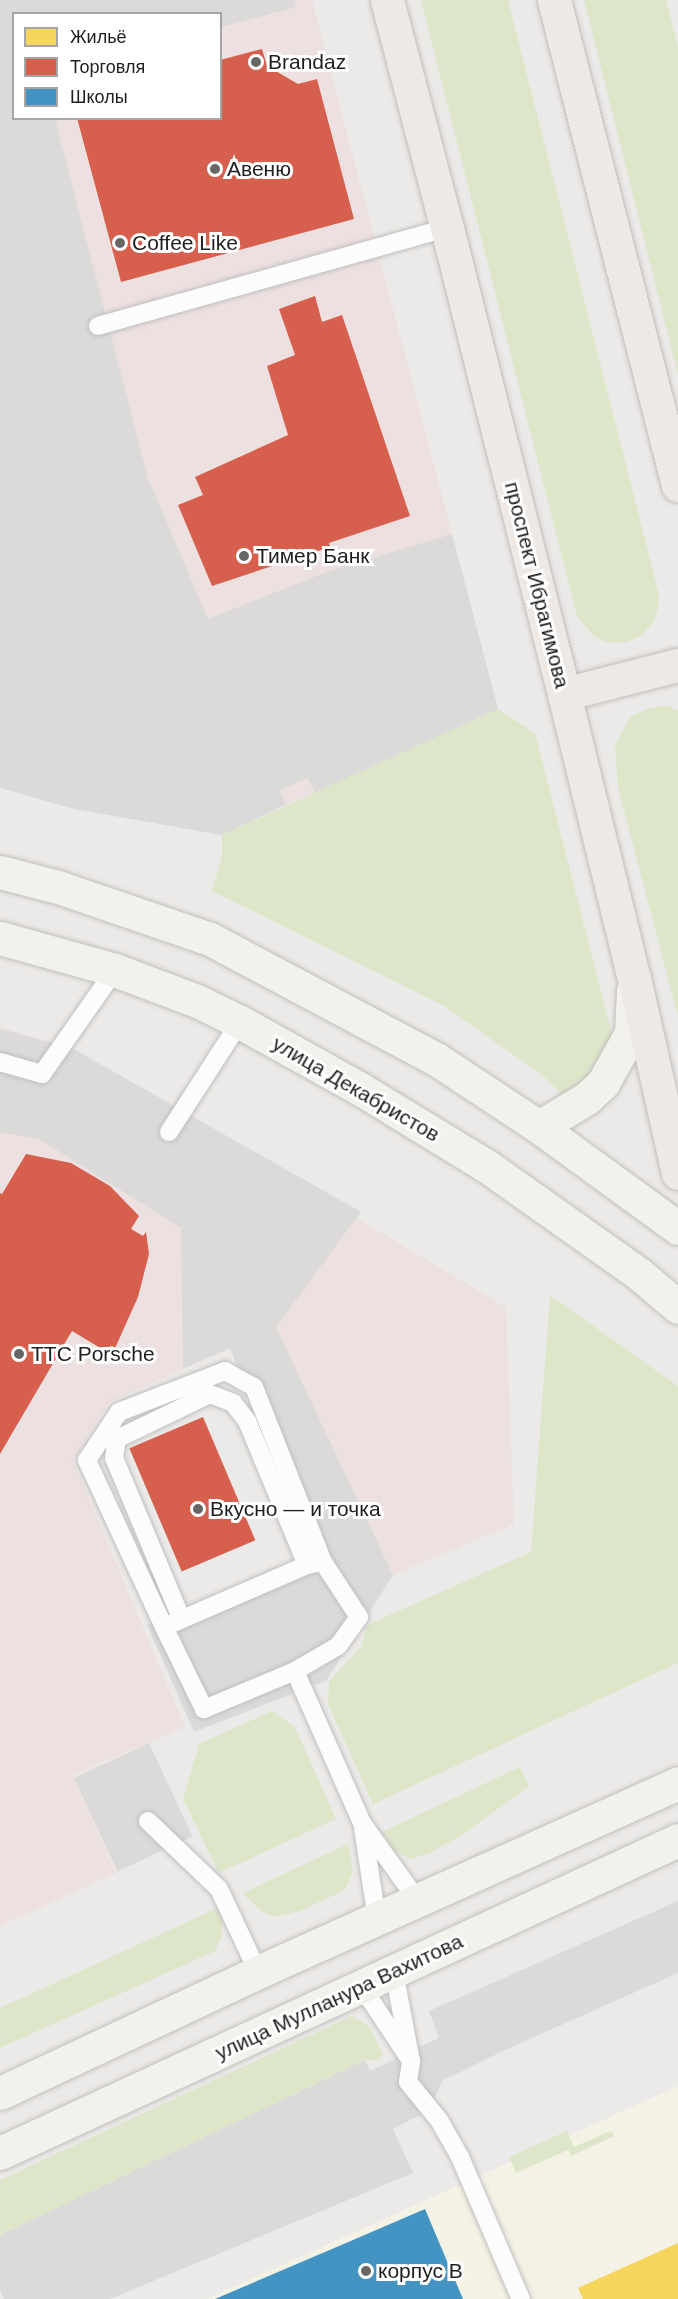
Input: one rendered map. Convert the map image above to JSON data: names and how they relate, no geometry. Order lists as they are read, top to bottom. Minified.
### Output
{"streets":{"main road":["проспект Ибрагимова","улица Декабристов","улица Мулланура Вахитова"]},"places":["Brandaz","Авеню","Coffee Like","Тимер Банк","ТТС Porsche","Вкусно — и точка","корпус В"],"legend":["Жильё","Торговля","Школы"]}
